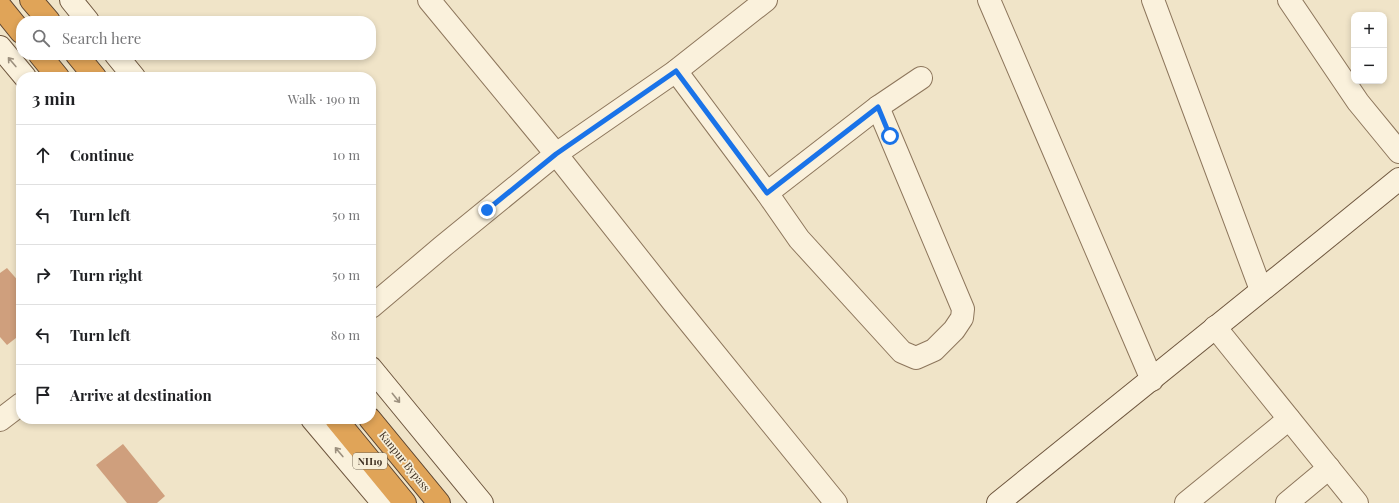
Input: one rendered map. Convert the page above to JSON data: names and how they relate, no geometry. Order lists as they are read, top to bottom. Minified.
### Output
{"streets":{"highway":["NH19","Kanpur Bypass"]},"page":{"map_buttons":["+","−"],"search":"Search here","heading":["3 min","Walk · 190 m"],"list":[["Continue","10 m"],["Turn left","50 m"],["Turn right","50 m"],["Turn left","80 m"],"Arrive at destination"]}}
